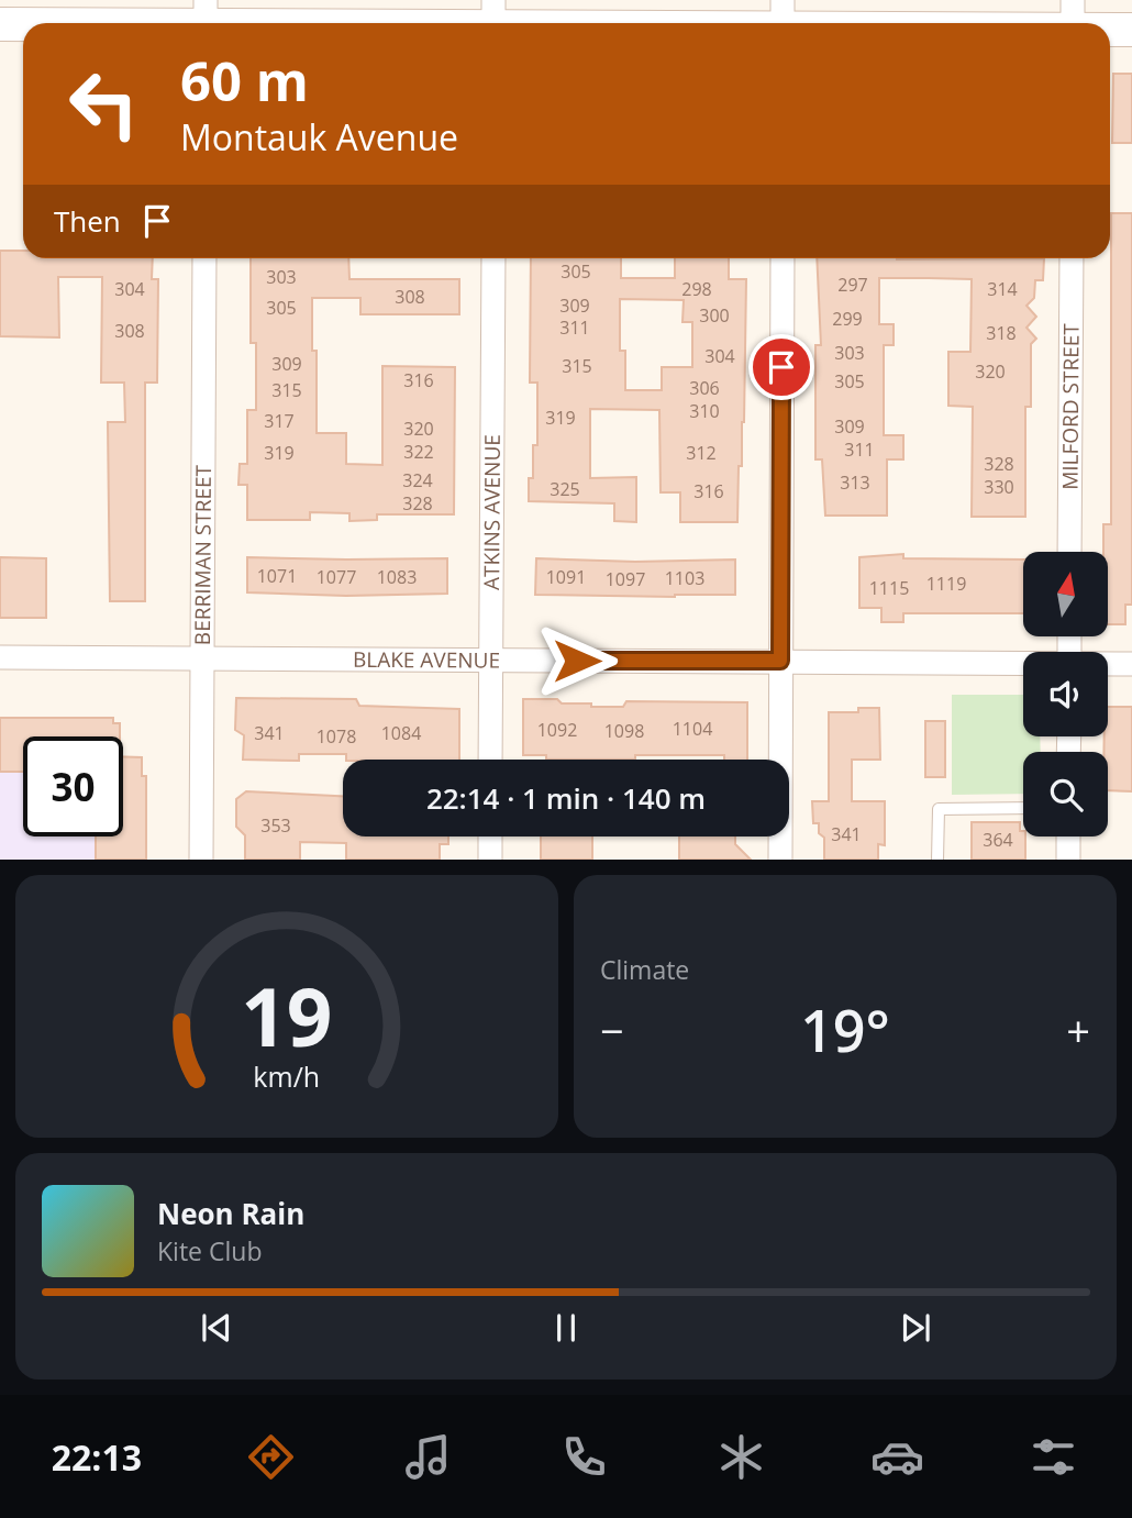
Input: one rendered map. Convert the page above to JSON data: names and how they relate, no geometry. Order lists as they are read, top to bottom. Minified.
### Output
{"streets":{"street":["MILFORD STREET","ATKINS AVENUE","BERRIMAN STREET","BLAKE AVENUE"]},"crossings":[["ATKINS AVENUE","BLAKE AVENUE"],["BERRIMAN STREET","BLAKE AVENUE"]],"house_numbers":["305","303","297","304","298","314","308","309","305","300","299","311","308","318","303","304","309","315","320","316","305","306","315","310","319","317","309","320","311","322","319","312","328","324","313","330","325","316","328","1071","1077","1083","1091","1103","1097","1119","1115","1104","1092","1098","341","1084","1078","353","341","364"],"north":"top","page":{"turn":["60 m","Montauk Avenue"],"then":"Then","limit":"30","trip":"22:14 · 1 min · 140 m","tile":"Climate","heat":["−","19°","+"],"song":["Neon Rain","Kite Club"],"tabs":"22:13","gauge":["19","km/h"]}}
